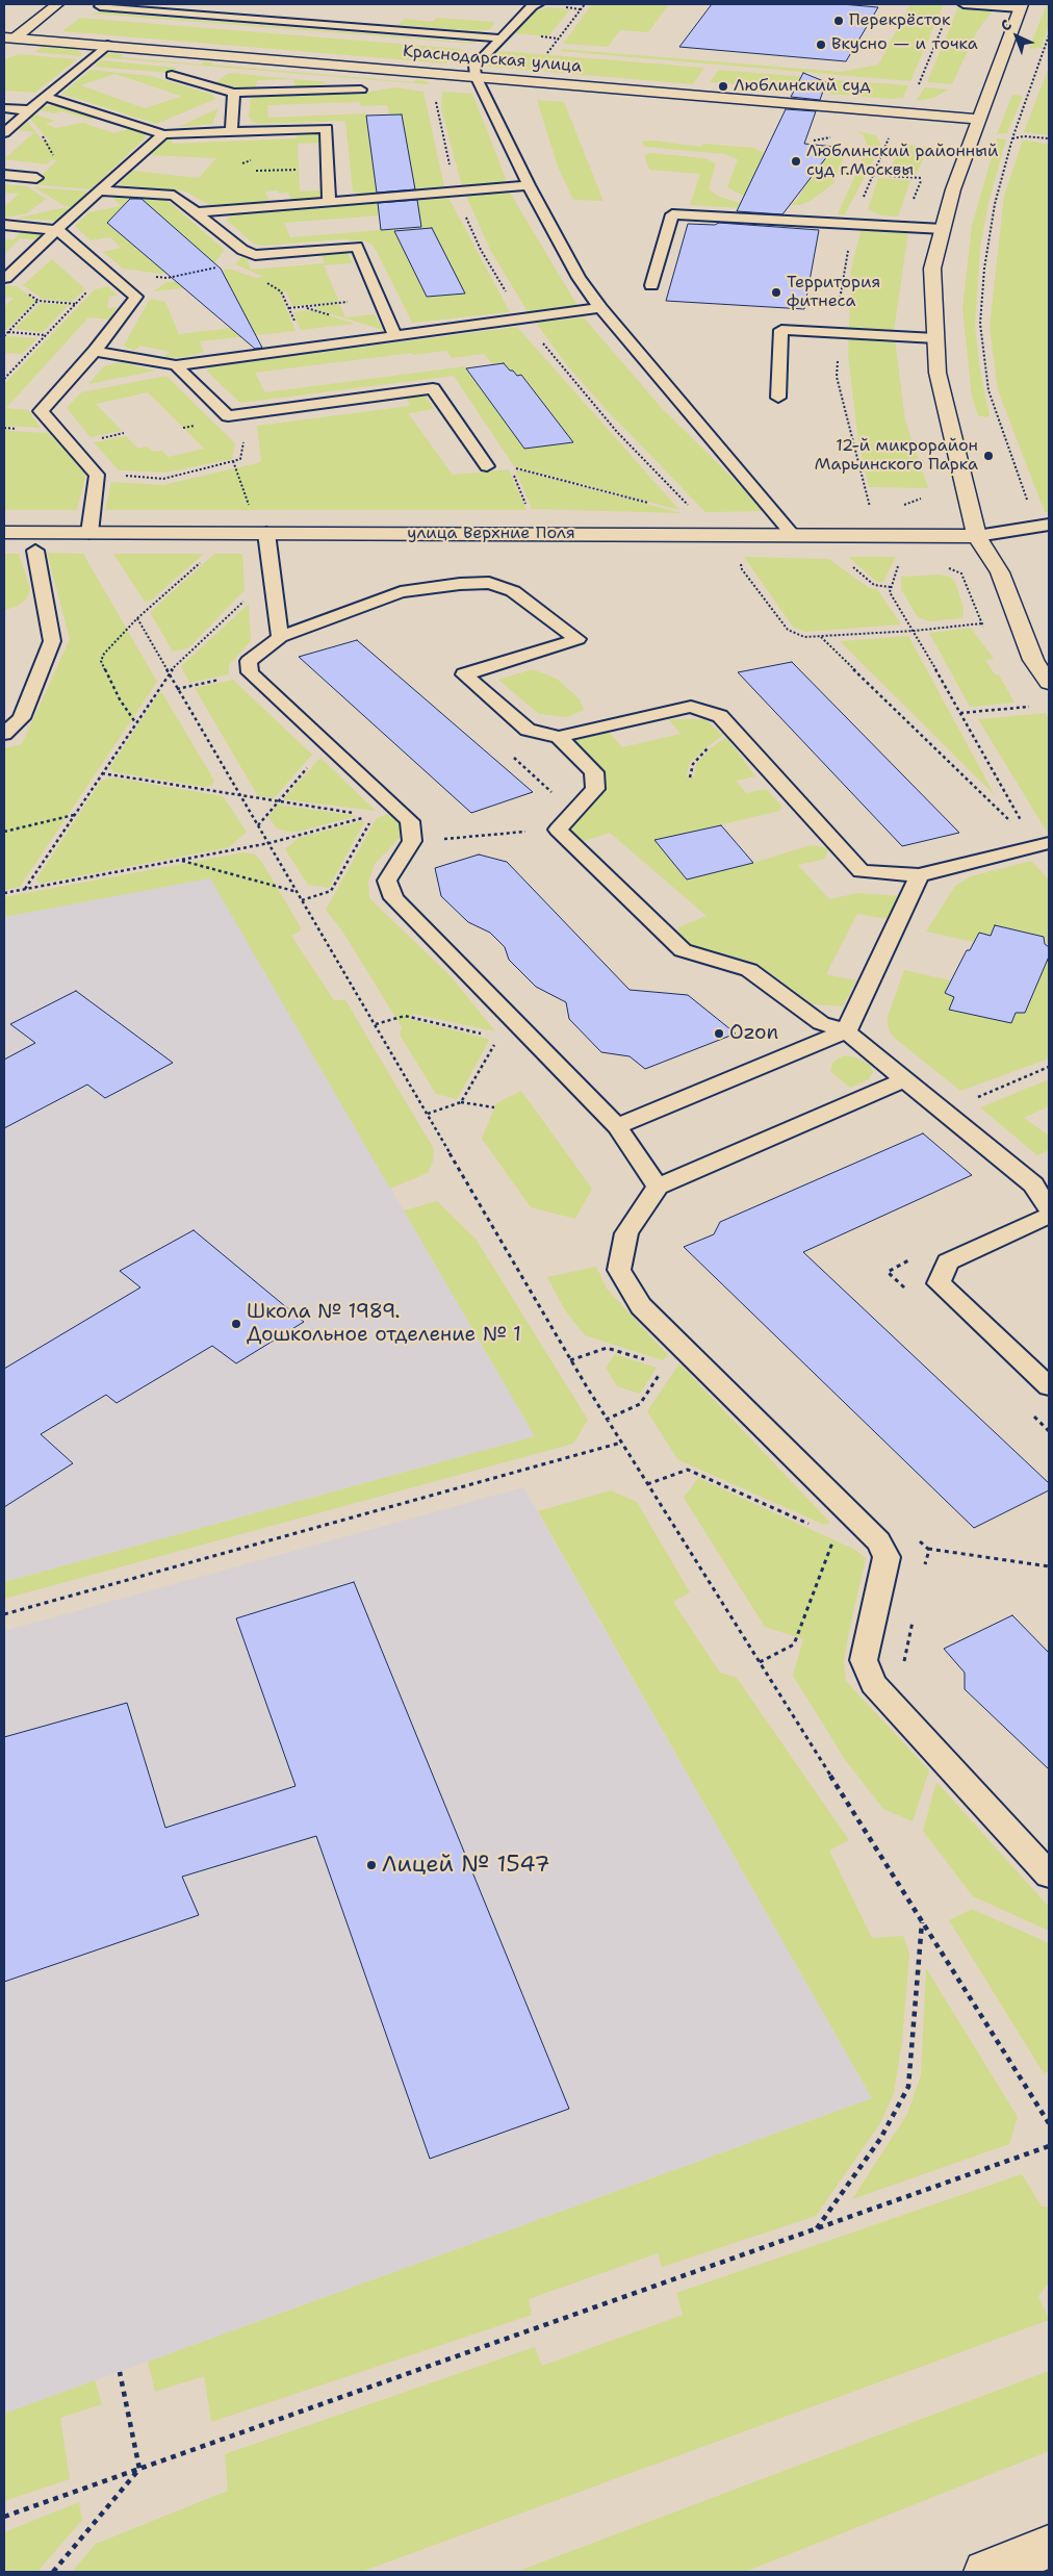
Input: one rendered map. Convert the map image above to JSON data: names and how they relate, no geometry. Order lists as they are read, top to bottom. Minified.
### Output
{"streets":{"street":["Краснодарская улица","улица Верхние Поля"]},"places":["Перекрёсток","Вкусно — и точка","Люблинский суд","Люблинский районный суд г.Москвы","Территория фитнеса","12-й микрорайон Марьинского Парка","Ozon","Школа № 1989. Дошкольное отделение № 1","Лицей № 1547"],"north":"top left"}
